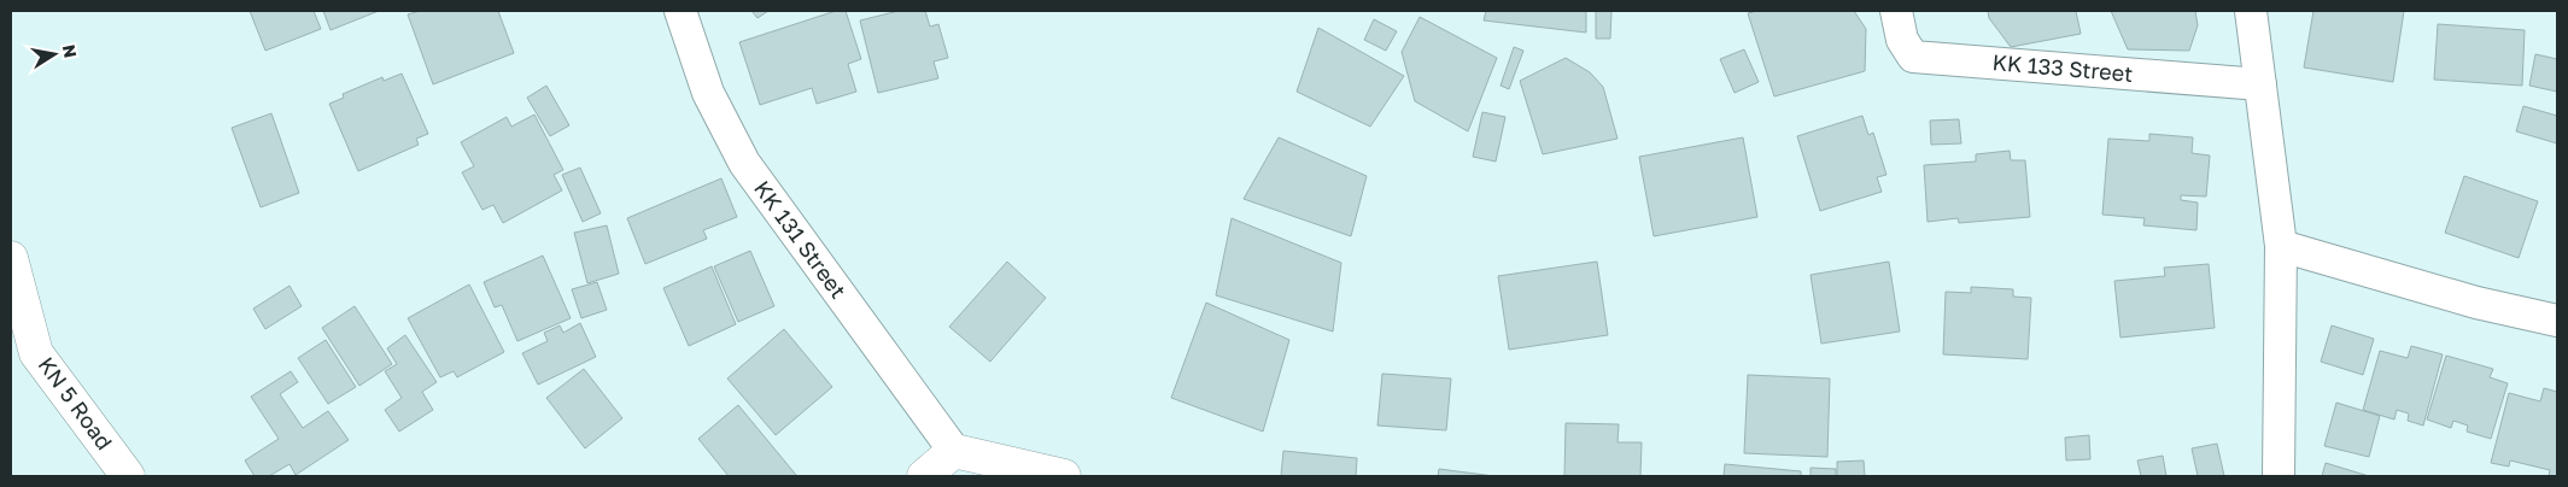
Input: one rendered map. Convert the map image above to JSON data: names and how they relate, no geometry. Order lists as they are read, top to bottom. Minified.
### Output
{"streets":{"main road":["KN 5 Road"],"street":["KK 133 Street","KK 131 Street"]},"north":"right"}
